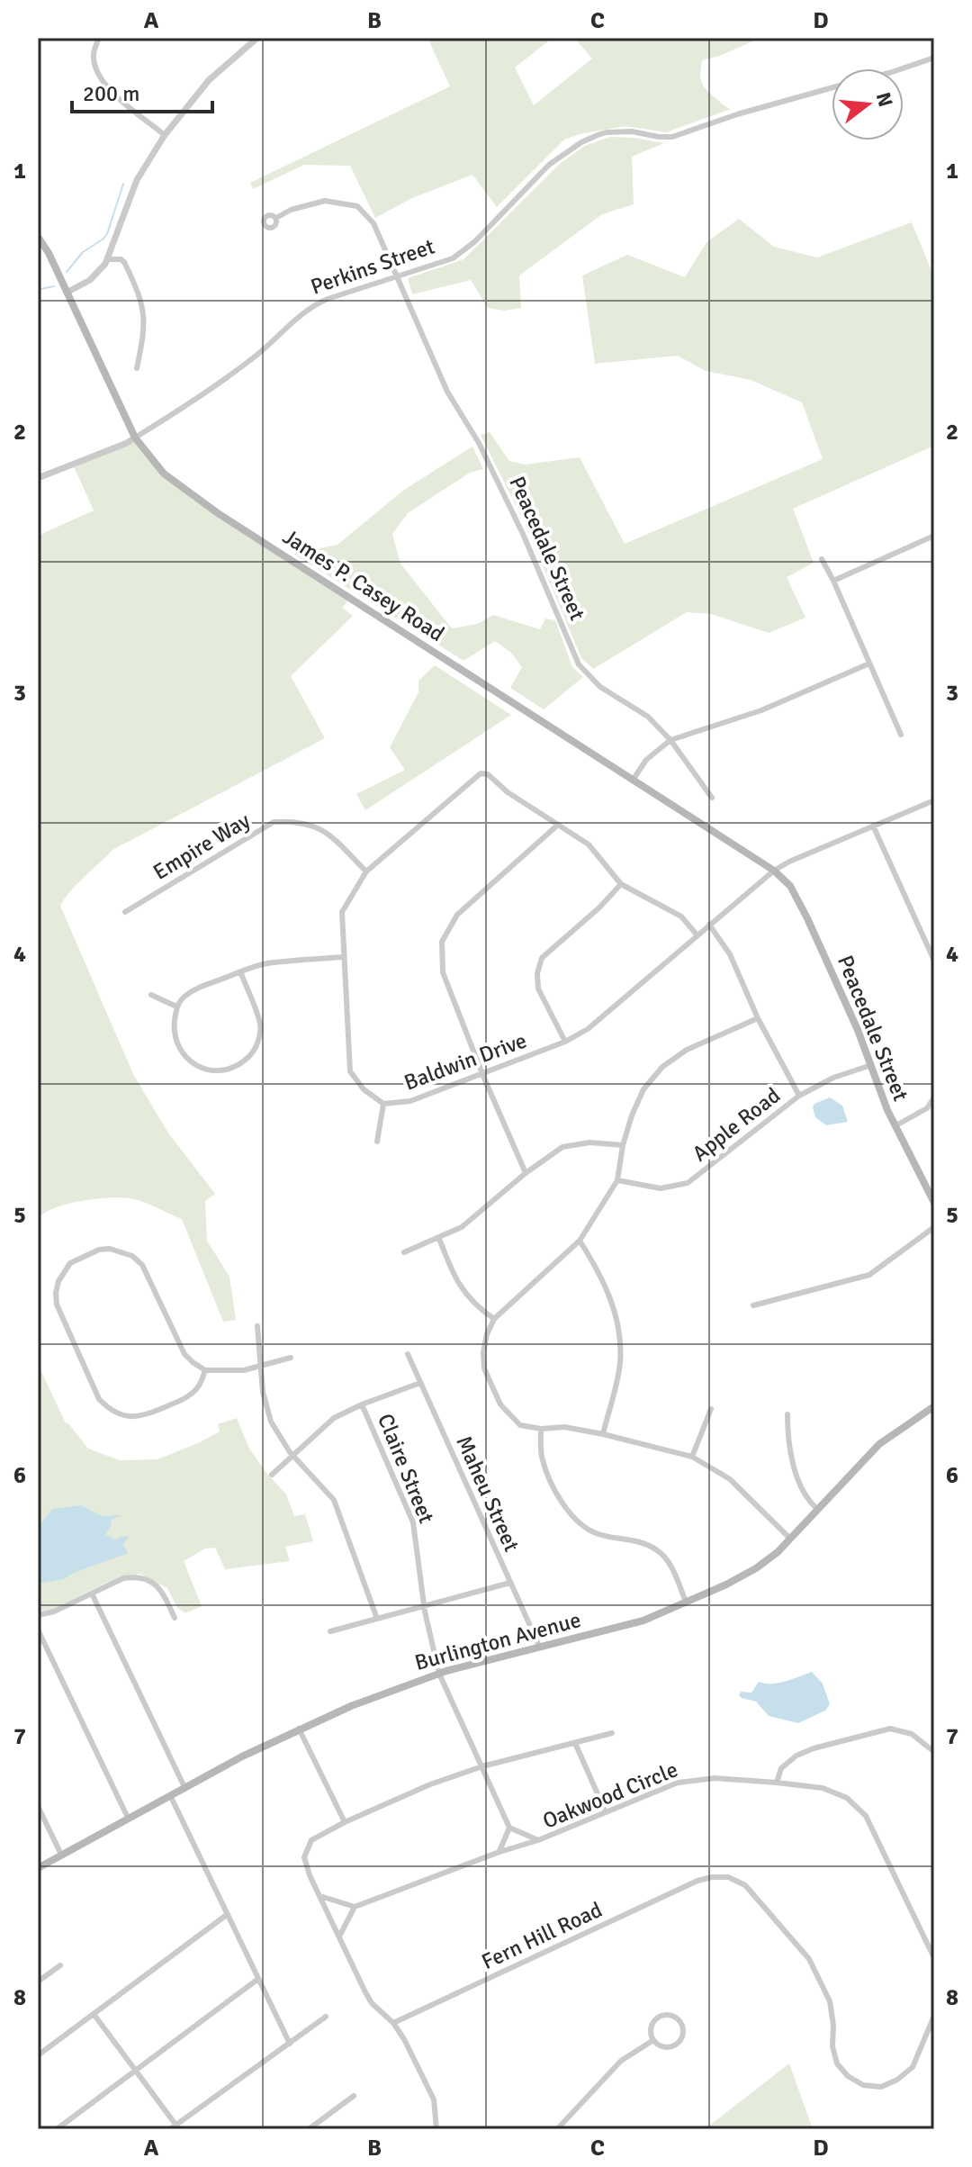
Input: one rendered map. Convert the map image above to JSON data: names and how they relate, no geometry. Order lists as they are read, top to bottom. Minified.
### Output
{"streets":{"main road":["Peacedale Street","James P. Casey Road","Burlington Avenue"],"street":["Perkins Street","Empire Way","Baldwin Drive","Apple Road","Claire Street","Maheu Street","Oakwood Circle","Fern Hill Road"]},"crossings":[["Perkins Street","Peacedale Street"],["Perkins Street","James P. Casey Road"],["Peacedale Street","James P. Casey Road"],["Peacedale Street","Baldwin Drive"],["Peacedale Street","Apple Road"],["James P. Casey Road","Baldwin Drive"],["Empire Way","Baldwin Drive"],["Claire Street","Burlington Avenue"],["Maheu Street","Burlington Avenue"]],"scale_bar":"200 m","north":"right","grid":{"columns":["A","B","C","D"],"rows":["1","2","3","4","5","6","7","8"]}}
